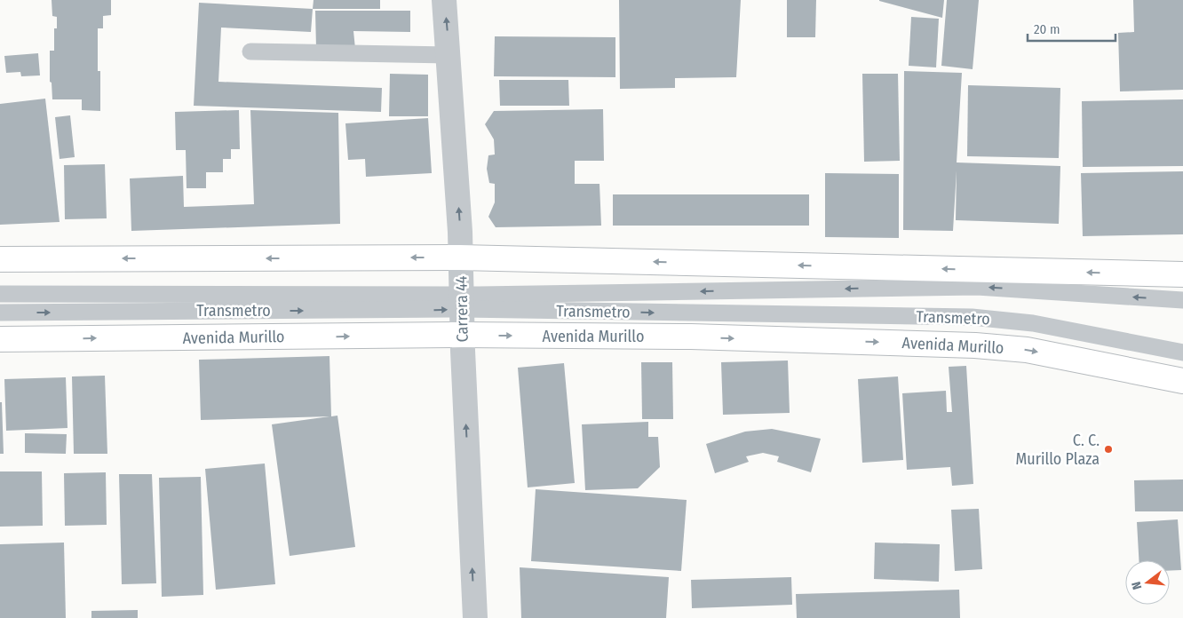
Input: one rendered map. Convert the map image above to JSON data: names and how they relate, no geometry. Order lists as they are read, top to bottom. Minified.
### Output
{"streets":{"main road":["Avenida Murillo"],"street":["Carrera 44"],"lane":["Transmetro"]},"crossings":[["Carrera 44","Transmetro"],["Carrera 44","Avenida Murillo"]],"one_way":["Carrera 44"],"places":["C. C. Murillo Plaza"],"scale_bar":"20 m","north":"left"}
